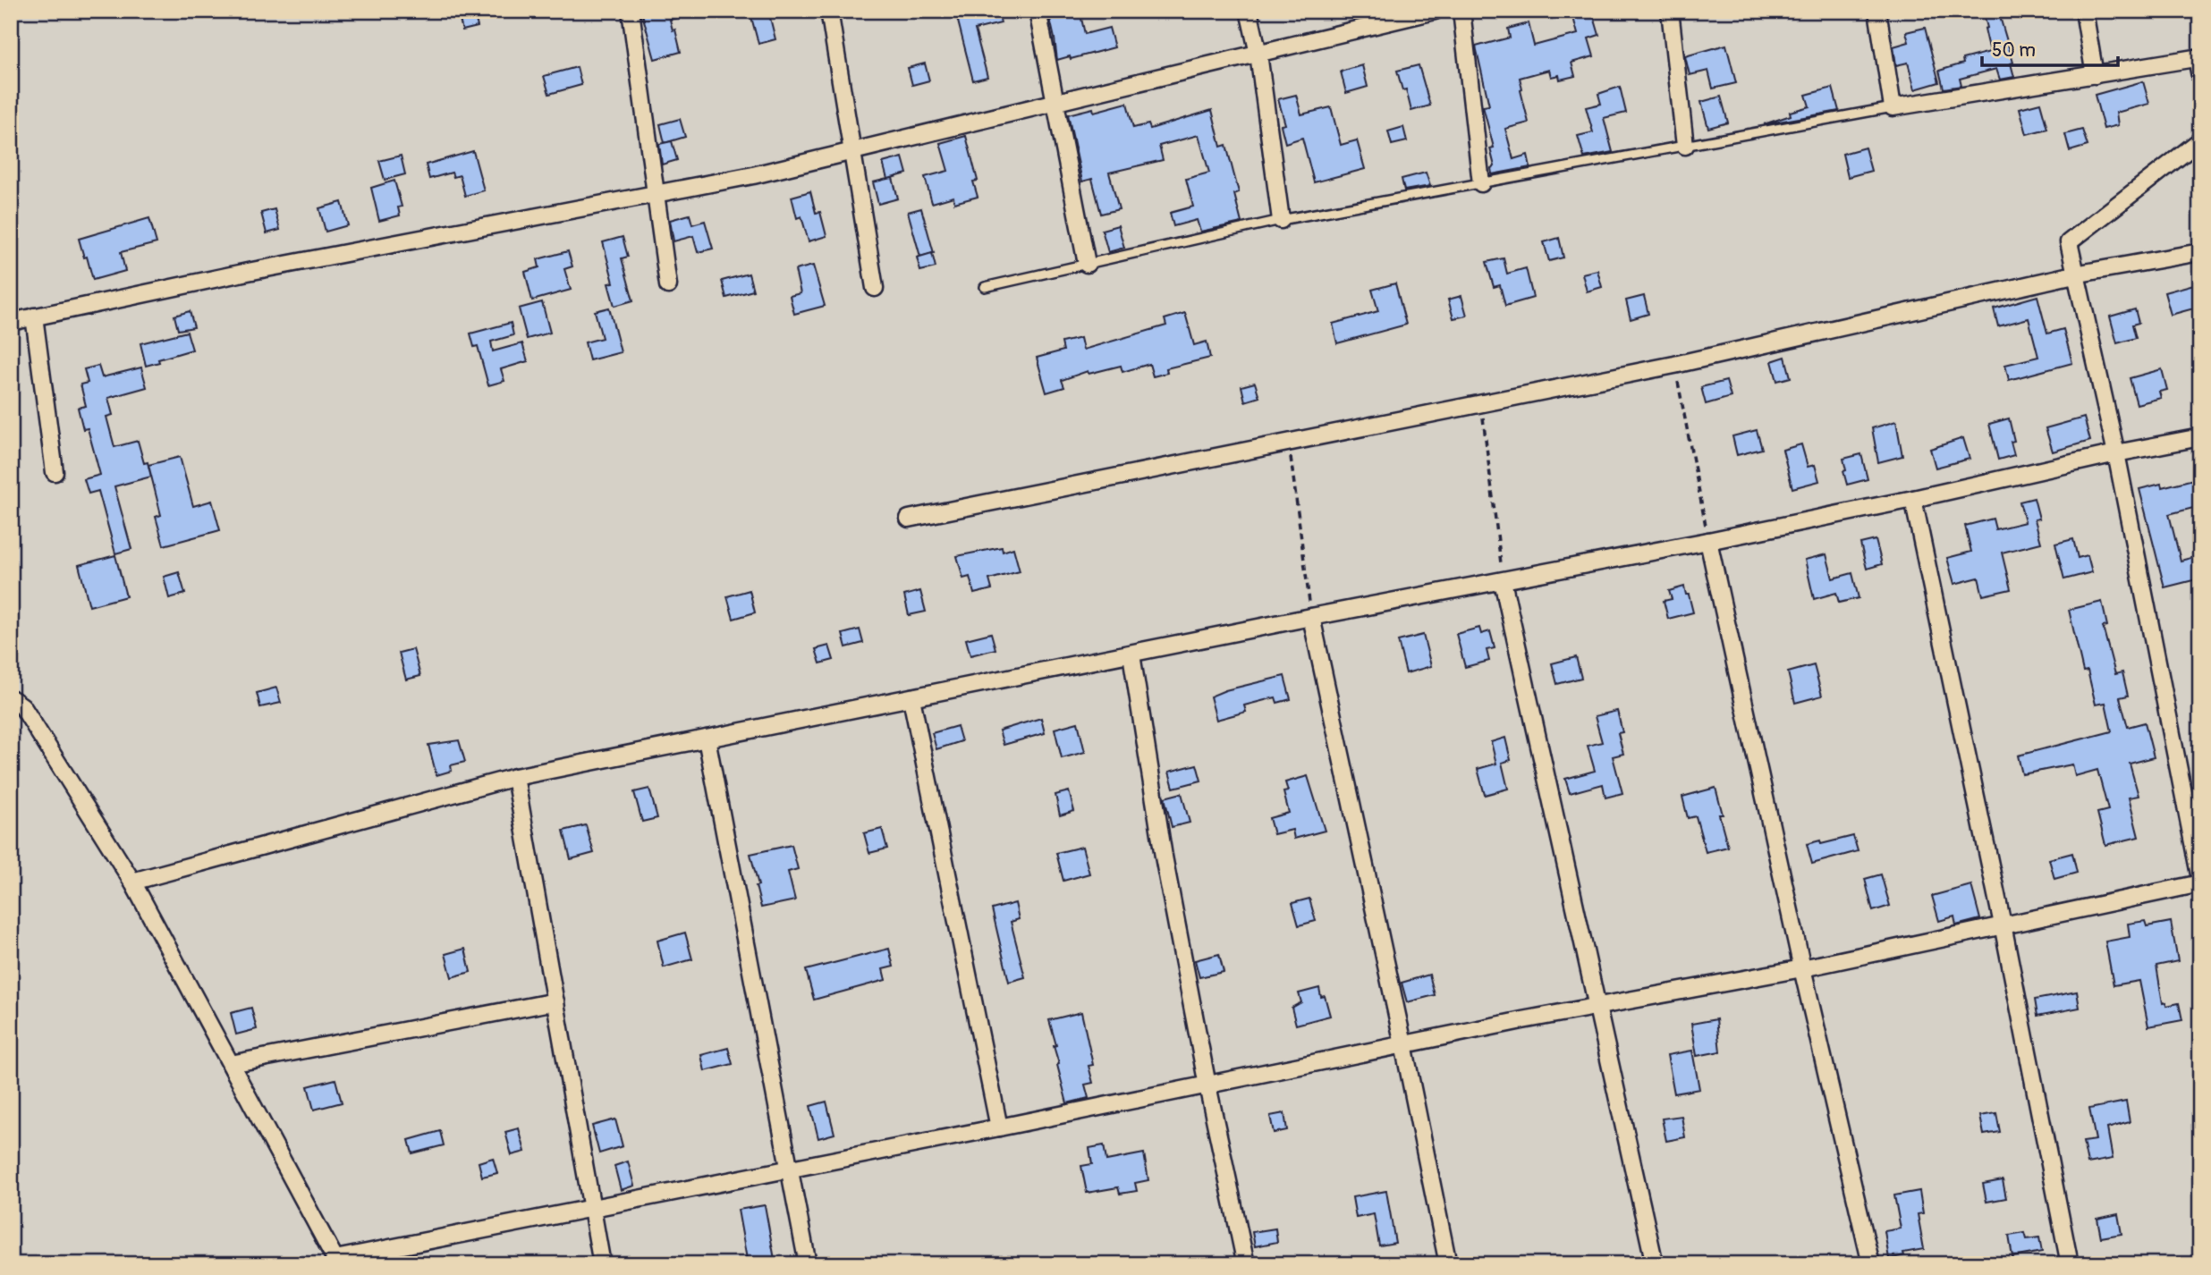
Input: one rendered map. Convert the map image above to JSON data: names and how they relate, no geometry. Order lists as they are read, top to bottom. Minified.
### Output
{"scale_bar":"50 m"}
